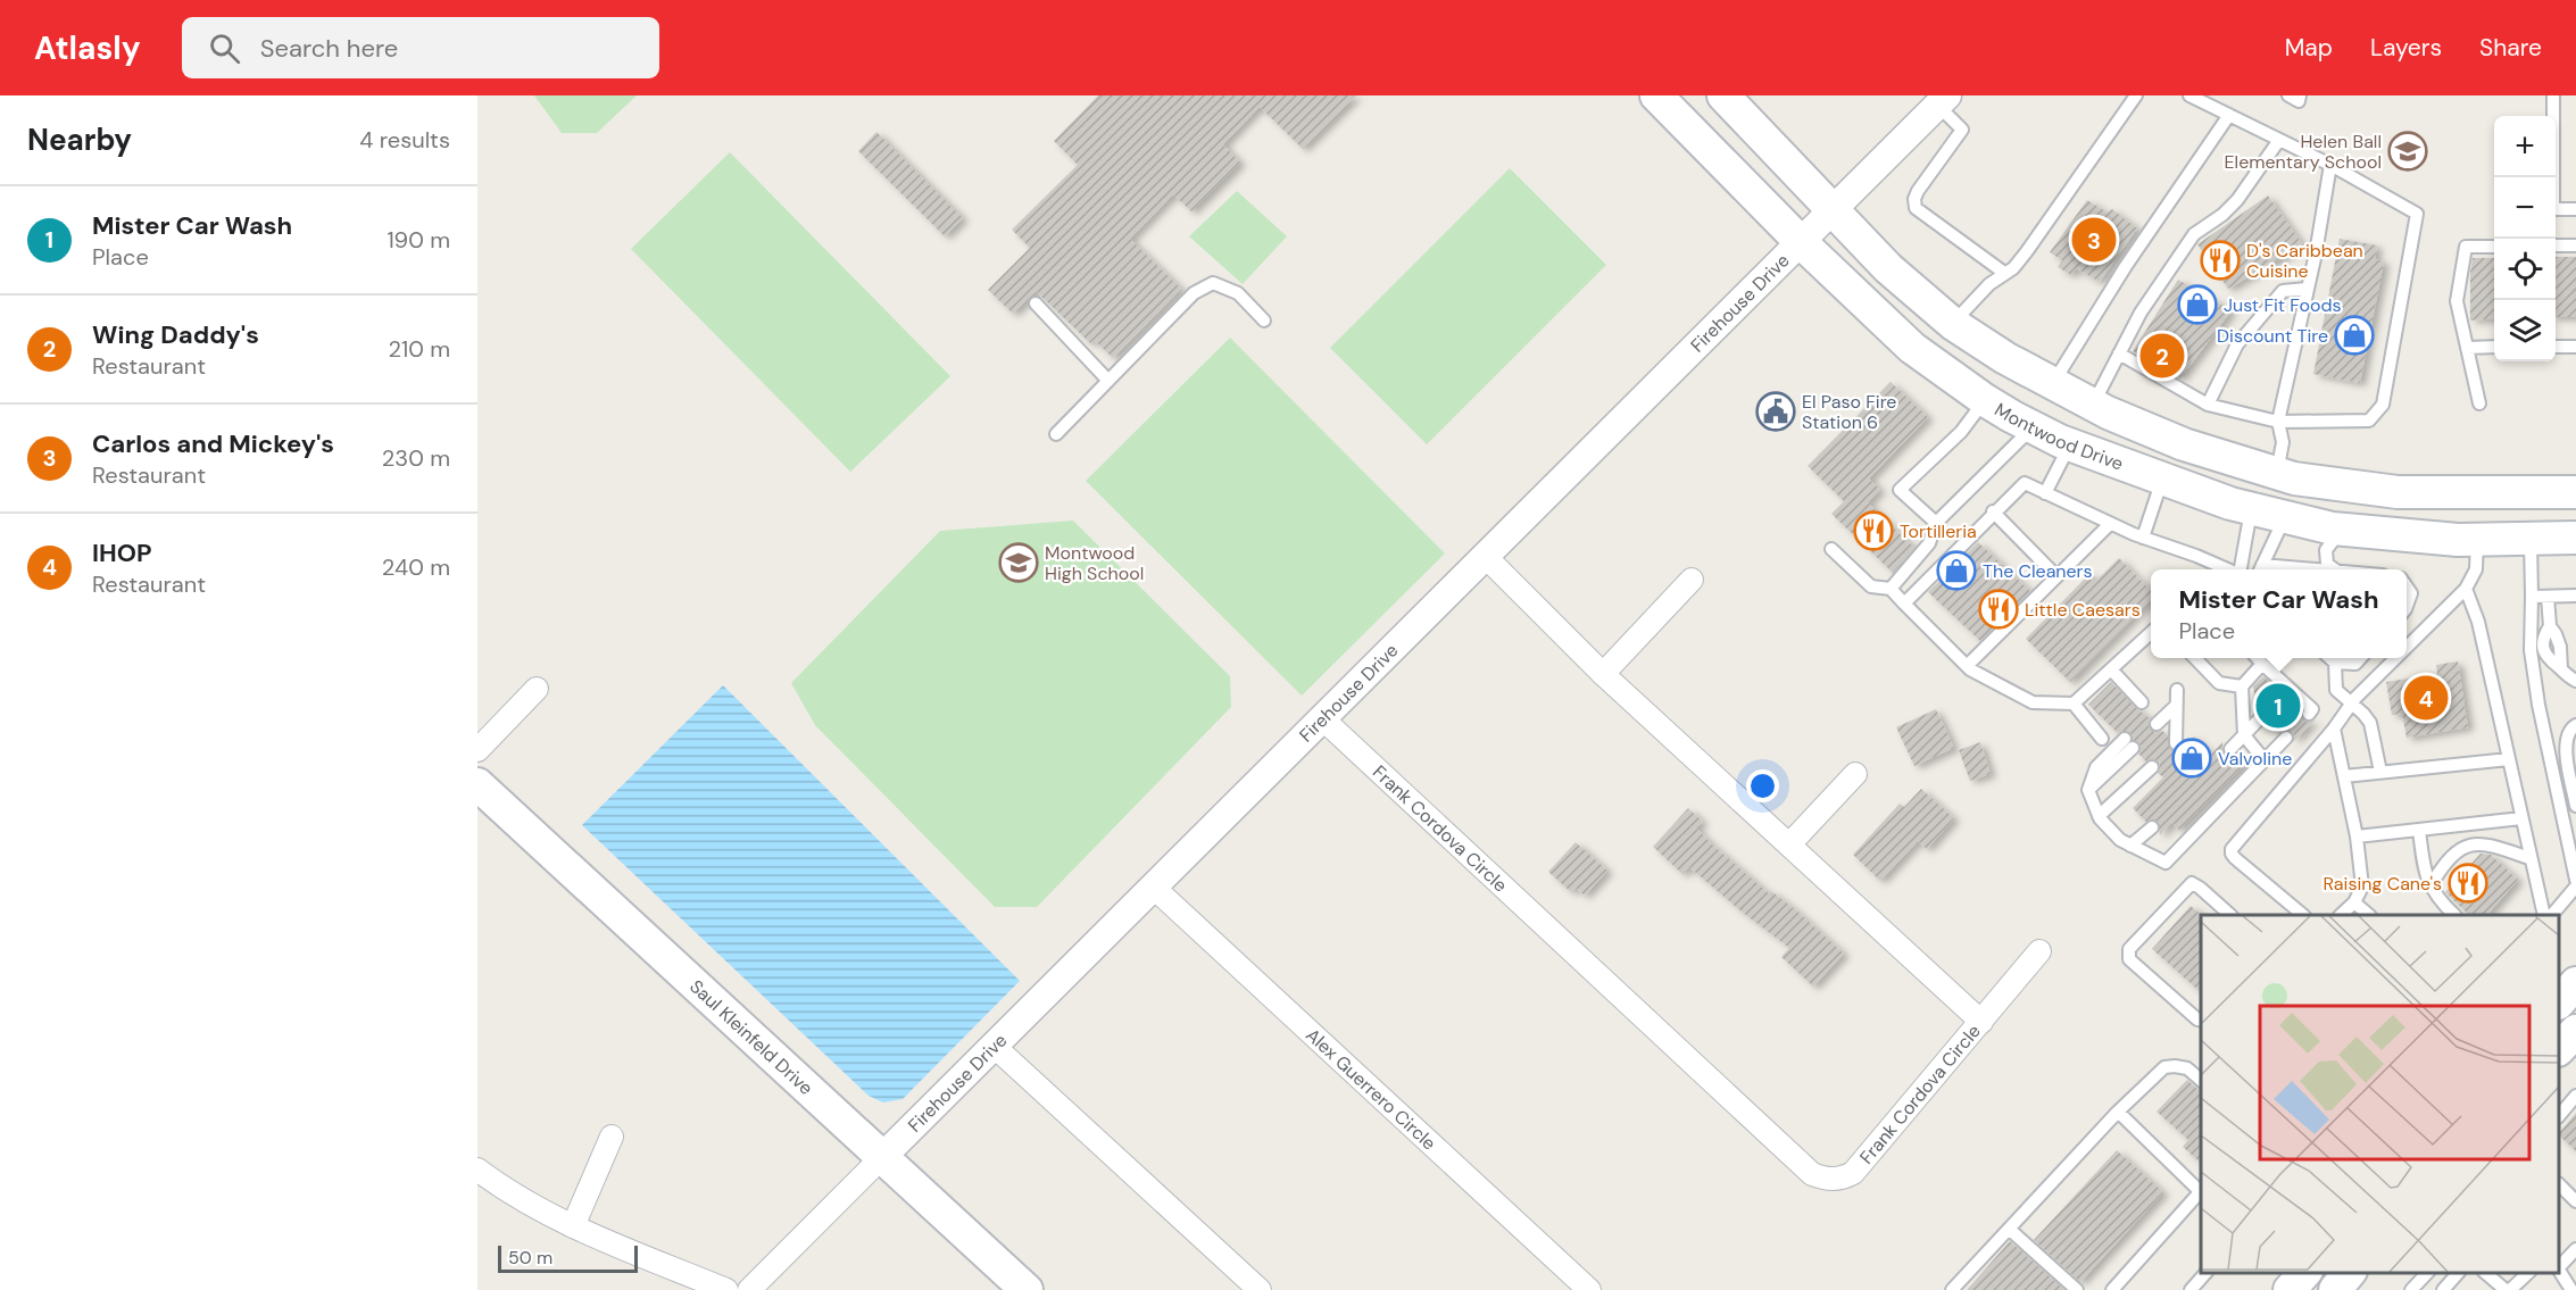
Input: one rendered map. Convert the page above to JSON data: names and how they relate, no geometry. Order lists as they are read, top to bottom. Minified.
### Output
{"streets":{"main road":["Montwood Drive","Saul Kleinfeld Drive"],"street":["Firehouse Drive","Frank Cordova Circle","Alex Guerrero Circle"]},"crossings":[["Firehouse Drive","Montwood Drive"],["Firehouse Drive","Frank Cordova Circle"],["Firehouse Drive","Saul Kleinfeld Drive"],["Firehouse Drive","Alex Guerrero Circle"]],"places":{"school or university":["Helen Ball Elementary School","Montwood High School"],"restaurant":["D's Caribbean Cuisine","Tortilleria","Little Caesars","Raising Cane's"],"shop":["Just Fit Foods","Discount Tire","The Cleaners","Valvoline"],"public building":["El Paso Fire Station 6"]},"scale_bar":"50 m","page":{"header":"Atlasly","search":"Search here","nav":["Map","Layers","Share"],"heading":["Nearby","4 results"],"map_buttons":["+","−"],"list":[{"mark":"1","name":"Mister Car Wash","note":"Place","value":"190 m"},{"mark":"2","name":"Wing Daddy's","note":"Restaurant","value":"210 m"},{"mark":"3","name":"Carlos and Mickey's","note":"Restaurant","value":"230 m"},{"mark":"4","name":"IHOP","note":"Restaurant","value":"240 m"}],"pins":["3","2","4","1"],"popup":["Mister Car Wash","Place"],"scale":"50 m"}}
